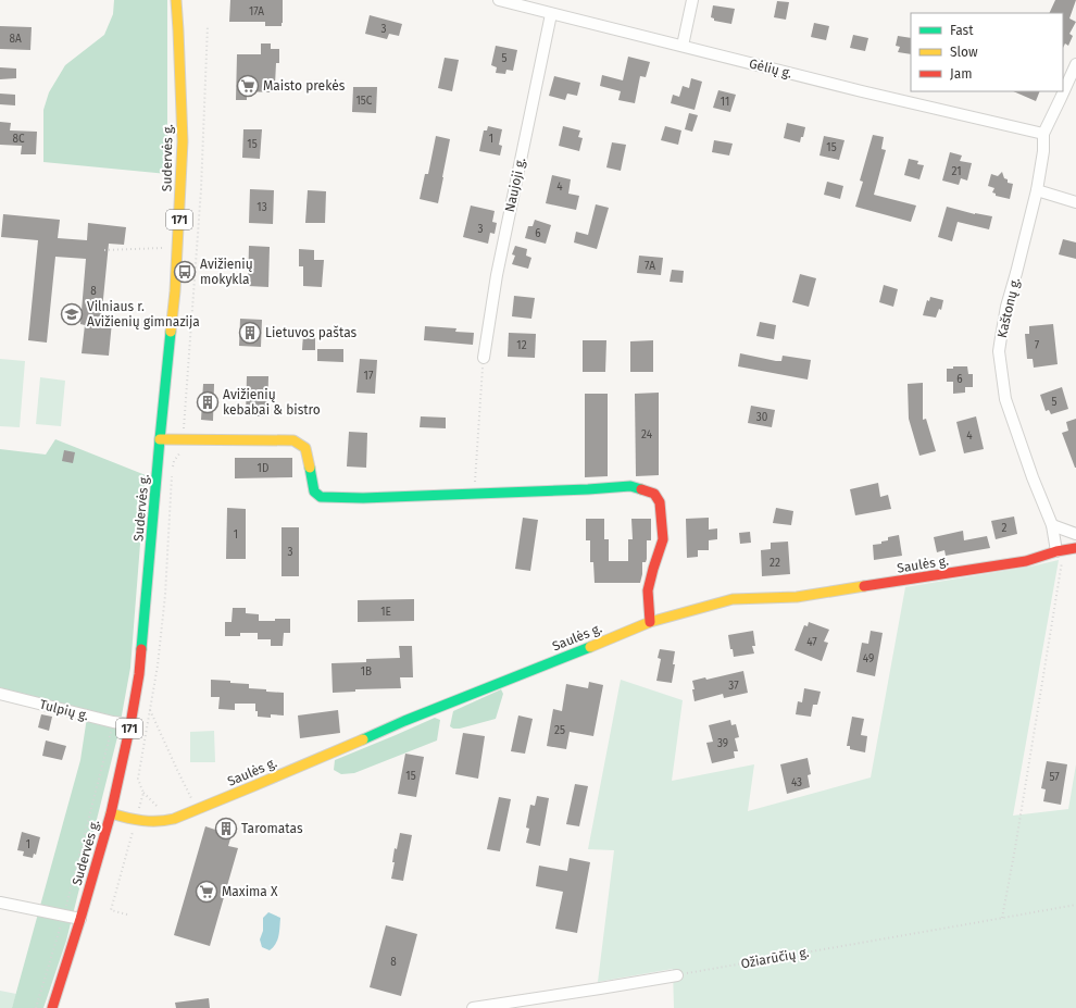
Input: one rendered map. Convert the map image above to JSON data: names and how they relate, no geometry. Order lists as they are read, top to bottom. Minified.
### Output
{"streets":{"street":["Gėlių g.","Sudervės g.","Naujoji g.","171","Kaštonų g.","Saulės g.","Tulpių g."],"path":["Ožiarūčių g."]},"crossings":[["Gėlių g.","Naujoji g."],["Gėlių g.","Kaštonų g."],["Sudervės g.","Saulės g."],["Sudervės g.","Tulpių g."],["Kaštonų g.","Saulės g."]],"places":{"supermarket":["Maisto prekės","Maxima X"],"bus stop":["Avižienių mokykla"],"school or university":["Vilniaus r. Avižienių gimnazija"],"building":["Lietuvos paštas","Avižienių kebabai & bistro","Taromatas"]},"house_numbers":["17A","3","8A","5","15C","11","8C","1","15","15","21","4","13","3","6","7A","8","12","7","17","6","5","30","24","4","1D","2","1","3","22","1E","47","49","1B","37","25","39","15","57","43","1","8"],"legend":["Fast","Slow","Jam"]}
